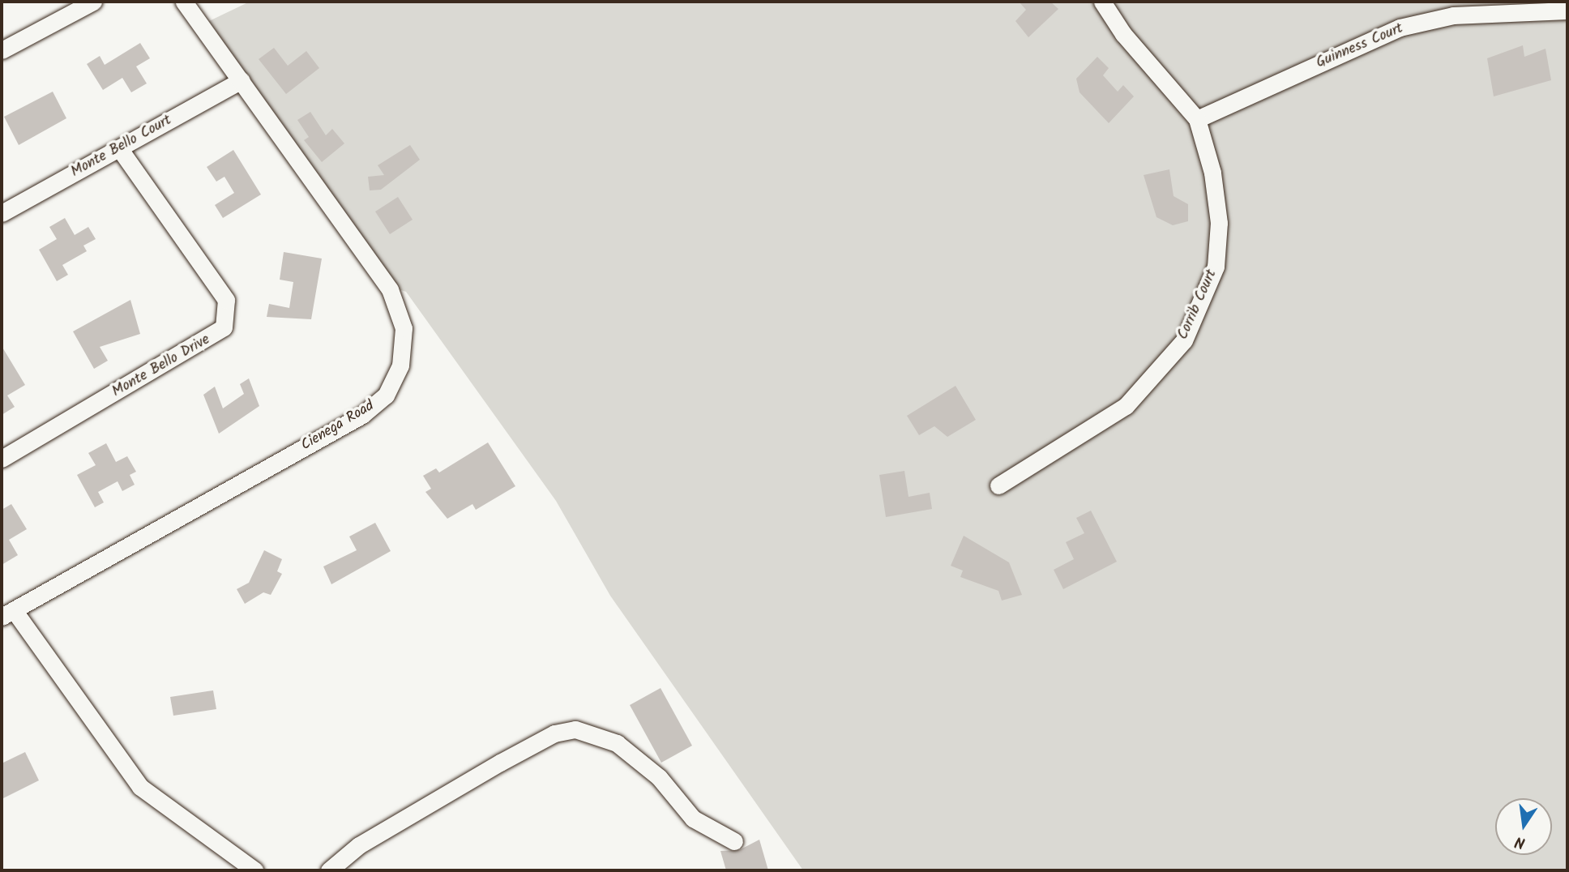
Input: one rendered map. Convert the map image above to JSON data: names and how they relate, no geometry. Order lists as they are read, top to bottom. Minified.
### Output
{"streets":{"street":["Guinness Court","Monte Bello Court","Corrib Court","Monte Bello Drive","Cienega Road"]},"crossings":[["Guinness Court","Corrib Court"],["Monte Bello Court","Monte Bello Drive"],["Monte Bello Court","Cienega Road"]],"north":"bottom"}
